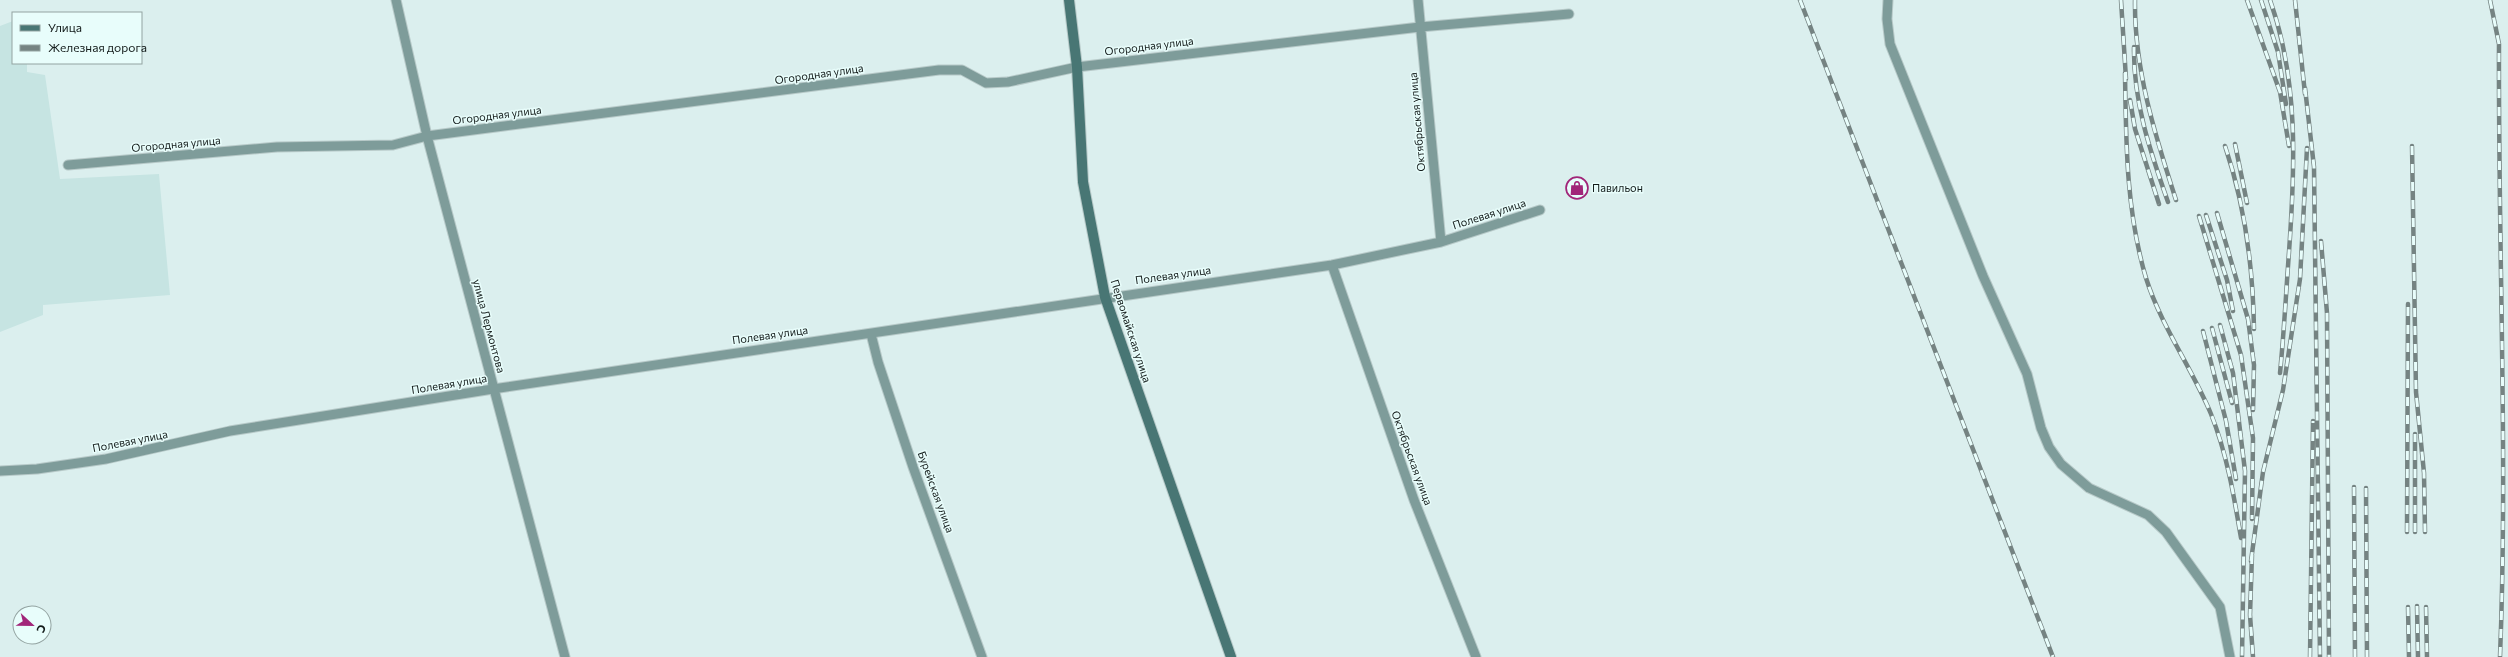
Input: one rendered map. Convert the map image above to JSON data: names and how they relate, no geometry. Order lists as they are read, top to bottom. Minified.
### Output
{"streets":{"main road":["Первомайская улица"],"street":["Огородная улица","Октябрьская улица","Полевая улица","улица Лермонтова","Бурейская улица"]},"crossings":[["Огородная улица","Октябрьская улица"],["Огородная улица","улица Лермонтова"],["Огородная улица","Первомайская улица"],["Октябрьская улица","Полевая улица"],["Полевая улица","улица Лермонтова"],["Полевая улица","Первомайская улица"],["Полевая улица","Бурейская улица"]],"places":{"shop":["Павильон"]},"legend":["Улица","Железная дорога"],"north":"right"}
